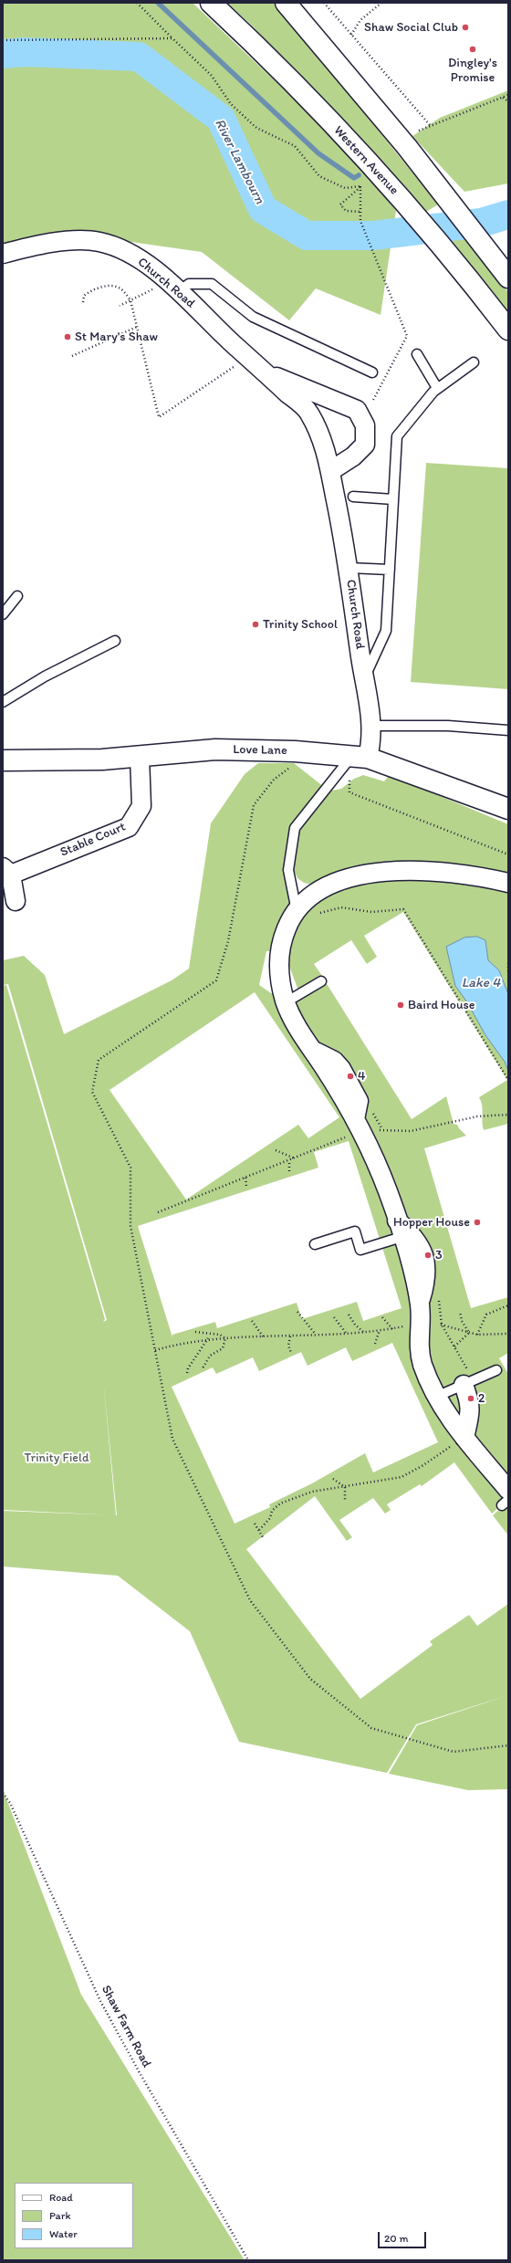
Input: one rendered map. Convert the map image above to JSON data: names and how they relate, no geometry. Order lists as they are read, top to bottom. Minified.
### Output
{"streets":{"main road":["Western Avenue","Love Lane"],"street":["Church Road","Stable Court"],"path":["Shaw Farm Road"]},"crossings":[["Church Road","Love Lane"],["Love Lane","Stable Court"]],"water":["River Lambourn","Lake 4"],"parks":["Trinity Field"],"places":["Shaw Social Club","Dingley's Promise","St Mary's Shaw","Trinity School","Baird House","4","Hopper House","3","2"],"legend":["Road","Park","Water"],"scale_bar":"20 m"}
